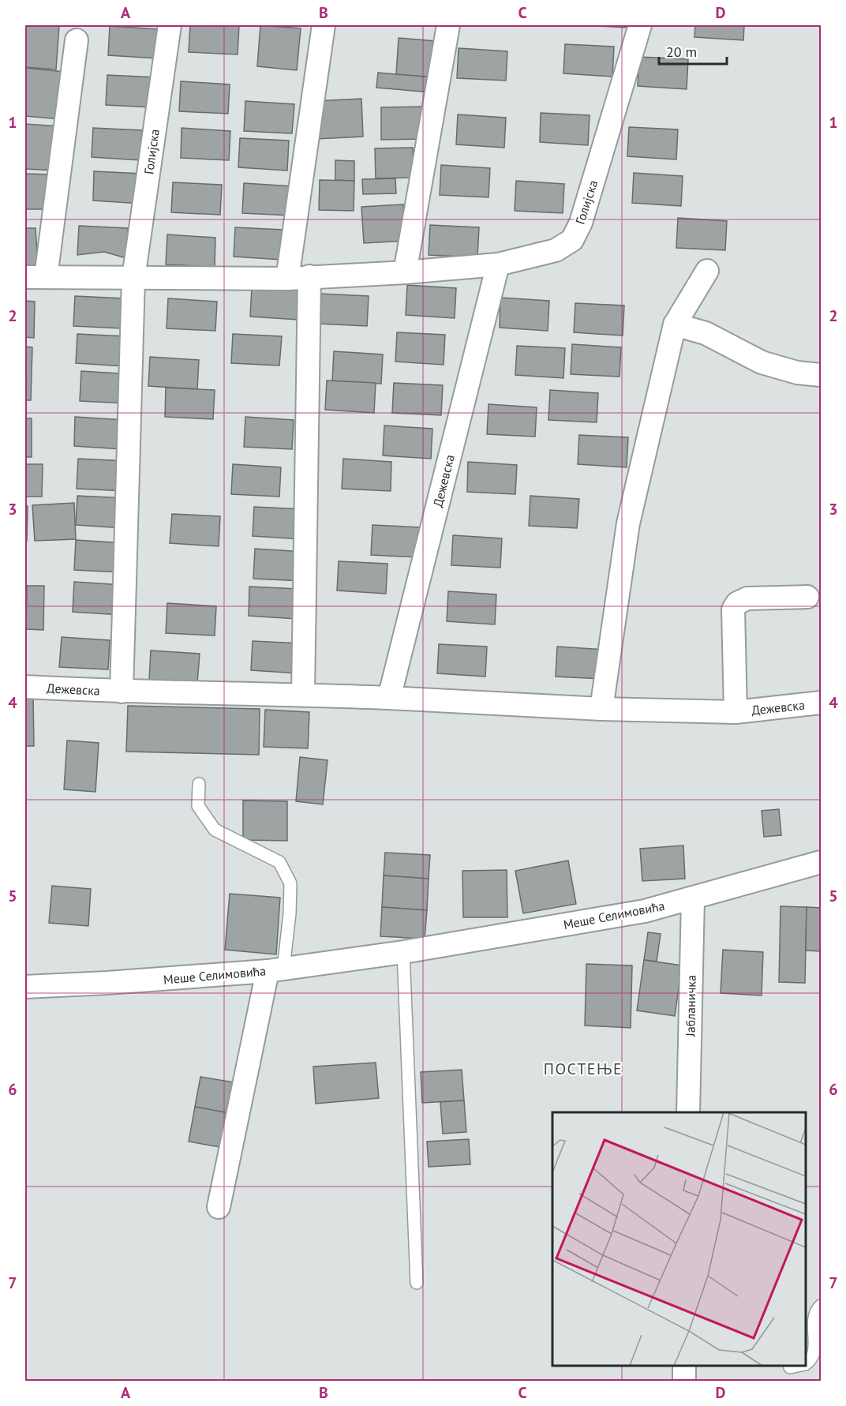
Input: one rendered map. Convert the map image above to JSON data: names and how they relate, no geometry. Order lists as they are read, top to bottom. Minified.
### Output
{"streets":{"street":["Голијска","Дежевска","Меше Селимовића","Јабланичка"]},"crossings":[["Голијска","Дежевска"],["Меше Селимовића","Јабланичка"]],"districts":["ПОСТЕЊЕ"],"scale_bar":"20 m","grid":{"columns":["A","B","C","D"],"rows":["1","2","3","4","5","6","7"]}}
